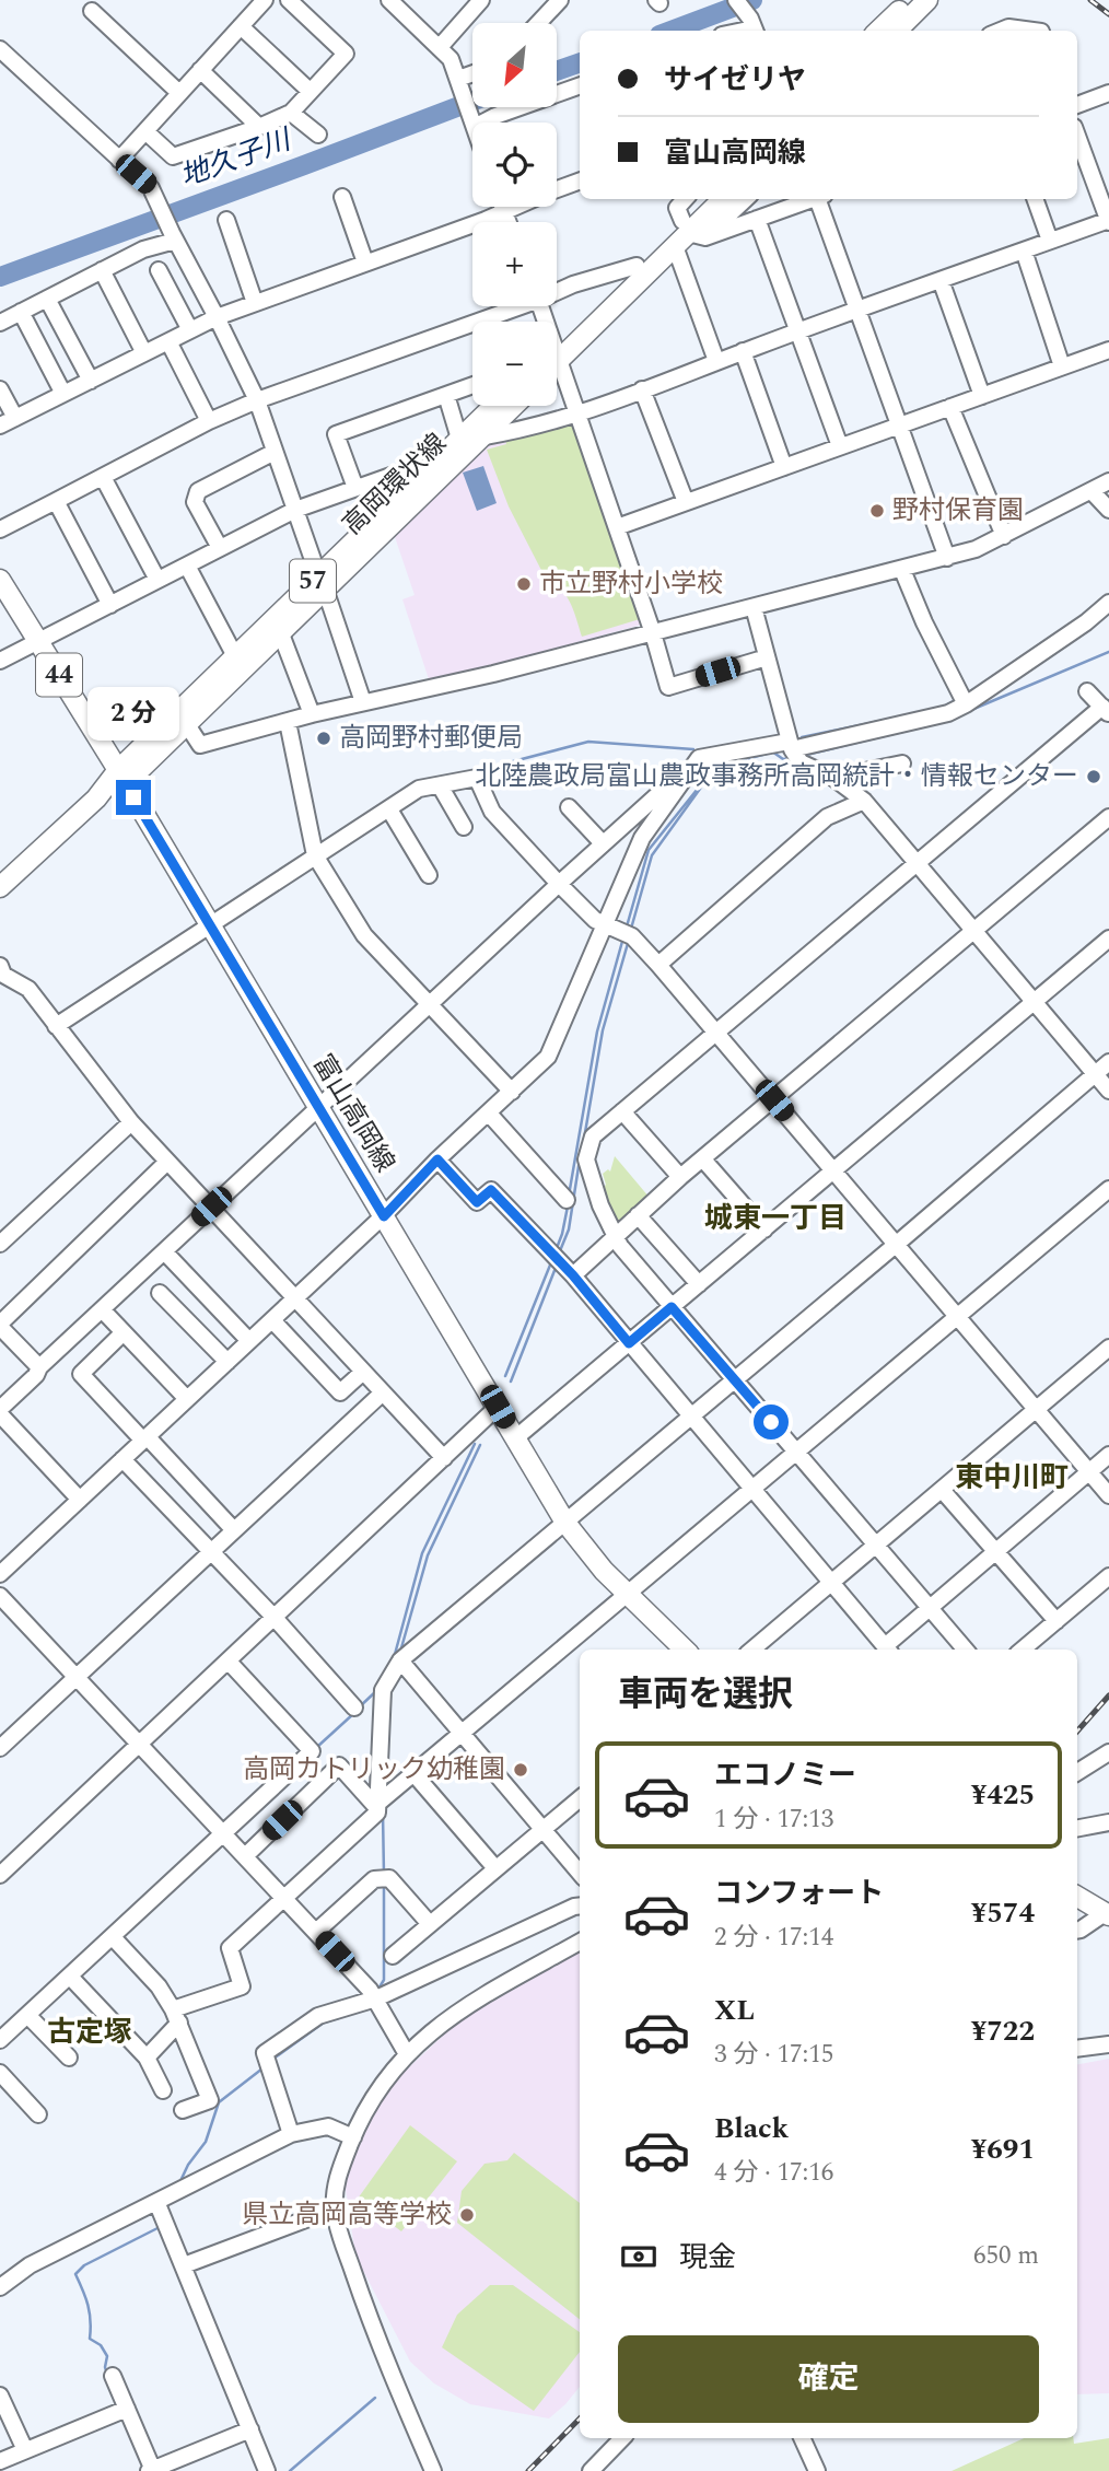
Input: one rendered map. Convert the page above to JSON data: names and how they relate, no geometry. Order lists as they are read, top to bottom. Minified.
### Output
{"streets":{"main road":["高岡環状線","57","44","富山高岡線"]},"crossings":[["高岡環状線","富山高岡線"]],"districts":["城東一丁目","東中川町","古定塚"],"water":["地久子川"],"places":["野村保育園","市立野村小学校","高岡野村郵便局","北陸農政局富山農政事務所高岡統計・情報センター","高岡カトリック幼稚園","県立高岡高等学校"],"north":"bottom left","page":{"map_buttons":["+","−"],"banner":["サイゼリヤ","富山高岡線"],"bubble":"2 分","heading":"車両を選択","list":[{"name":"エコノミー","note":"1 分 · 17:13","value":"¥425"},{"name":"コンフォート","note":"2 分 · 17:14","value":"¥574"},{"name":"XL","note":"3 分 · 17:15","value":"¥722"},{"name":"Black","note":"4 分 · 17:16","value":"¥691"}],"pay":["現金","650 m"],"buttons":"確定"}}
